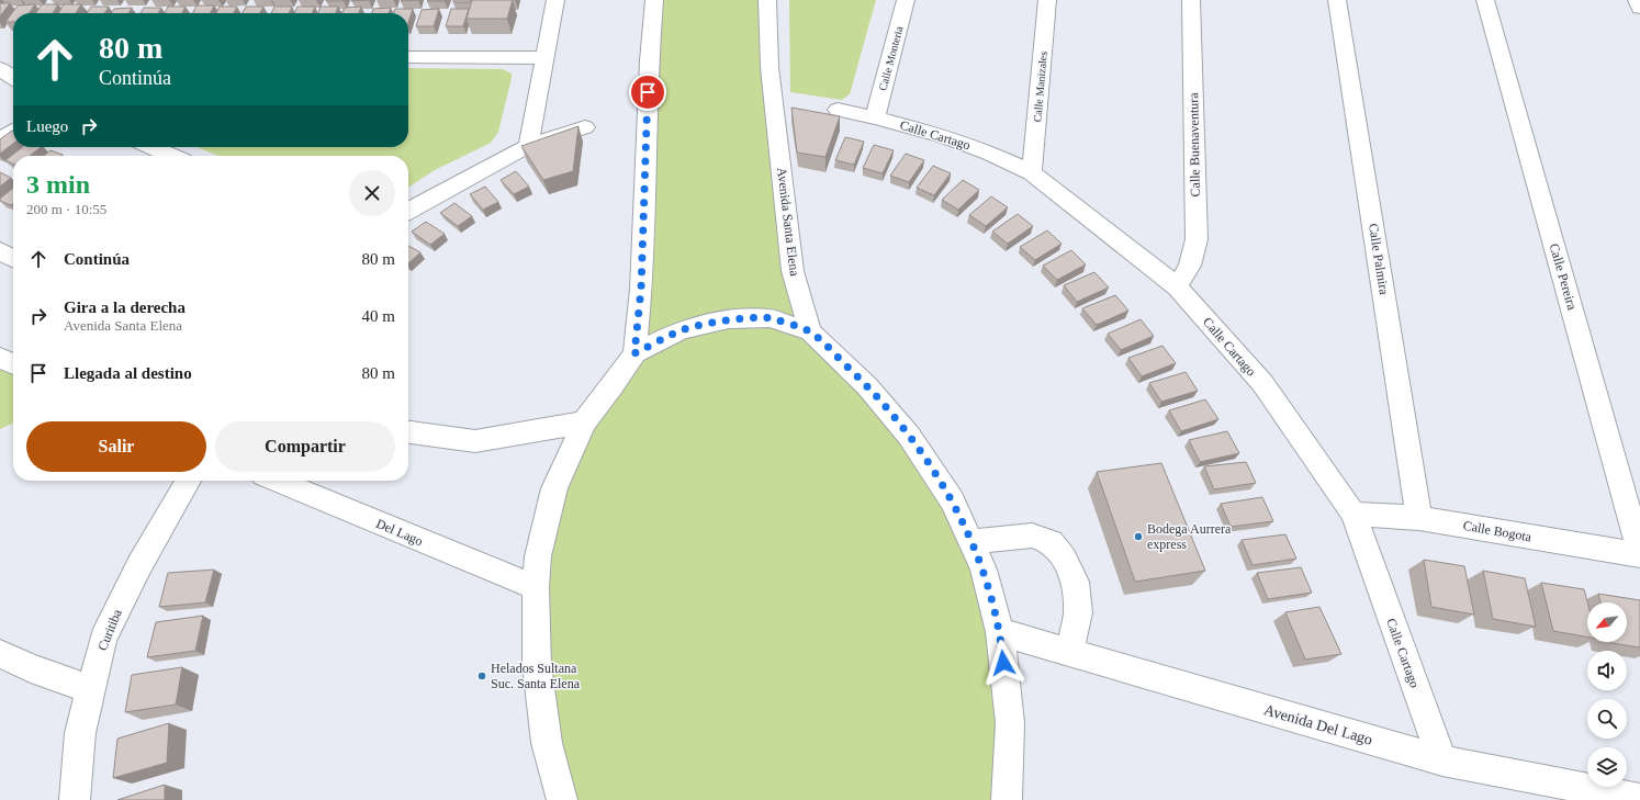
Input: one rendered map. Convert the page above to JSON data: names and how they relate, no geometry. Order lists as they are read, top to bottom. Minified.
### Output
{"streets":{"street":["Calle Monteria","Calle Manizales","Calle Cartago","Calle Buenaventura","Avenida Santa Elena","Calle Palmira","Calle Pereira","Calle Bogota","Del Lago","Curitiba","Avenida Del Lago"]},"crossings":[["Calle Monteria","Calle Cartago"],["Calle Manizales","Calle Cartago"],["Calle Cartago","Calle Buenaventura"],["Calle Cartago","Calle Bogota"],["Calle Cartago","Avenida Del Lago"],["Avenida Santa Elena","Avenida Del Lago"],["Calle Palmira","Calle Bogota"],["Calle Pereira","Calle Bogota"]],"places":["Bodega Aurrera express","Helados Sultana Suc. Santa Elena"],"north":"bottom left","page":{"turn":["80 m","Continúa"],"then":"Luego","heading":["3 min","200 m · 10:55"],"list":[{"name":"Continúa","value":"80 m"},{"name":"Gira a la derecha","note":"Avenida Santa Elena","value":"40 m"},{"name":"Llegada al destino","value":"80 m"}],"buttons":["Salir","Compartir"]}}
